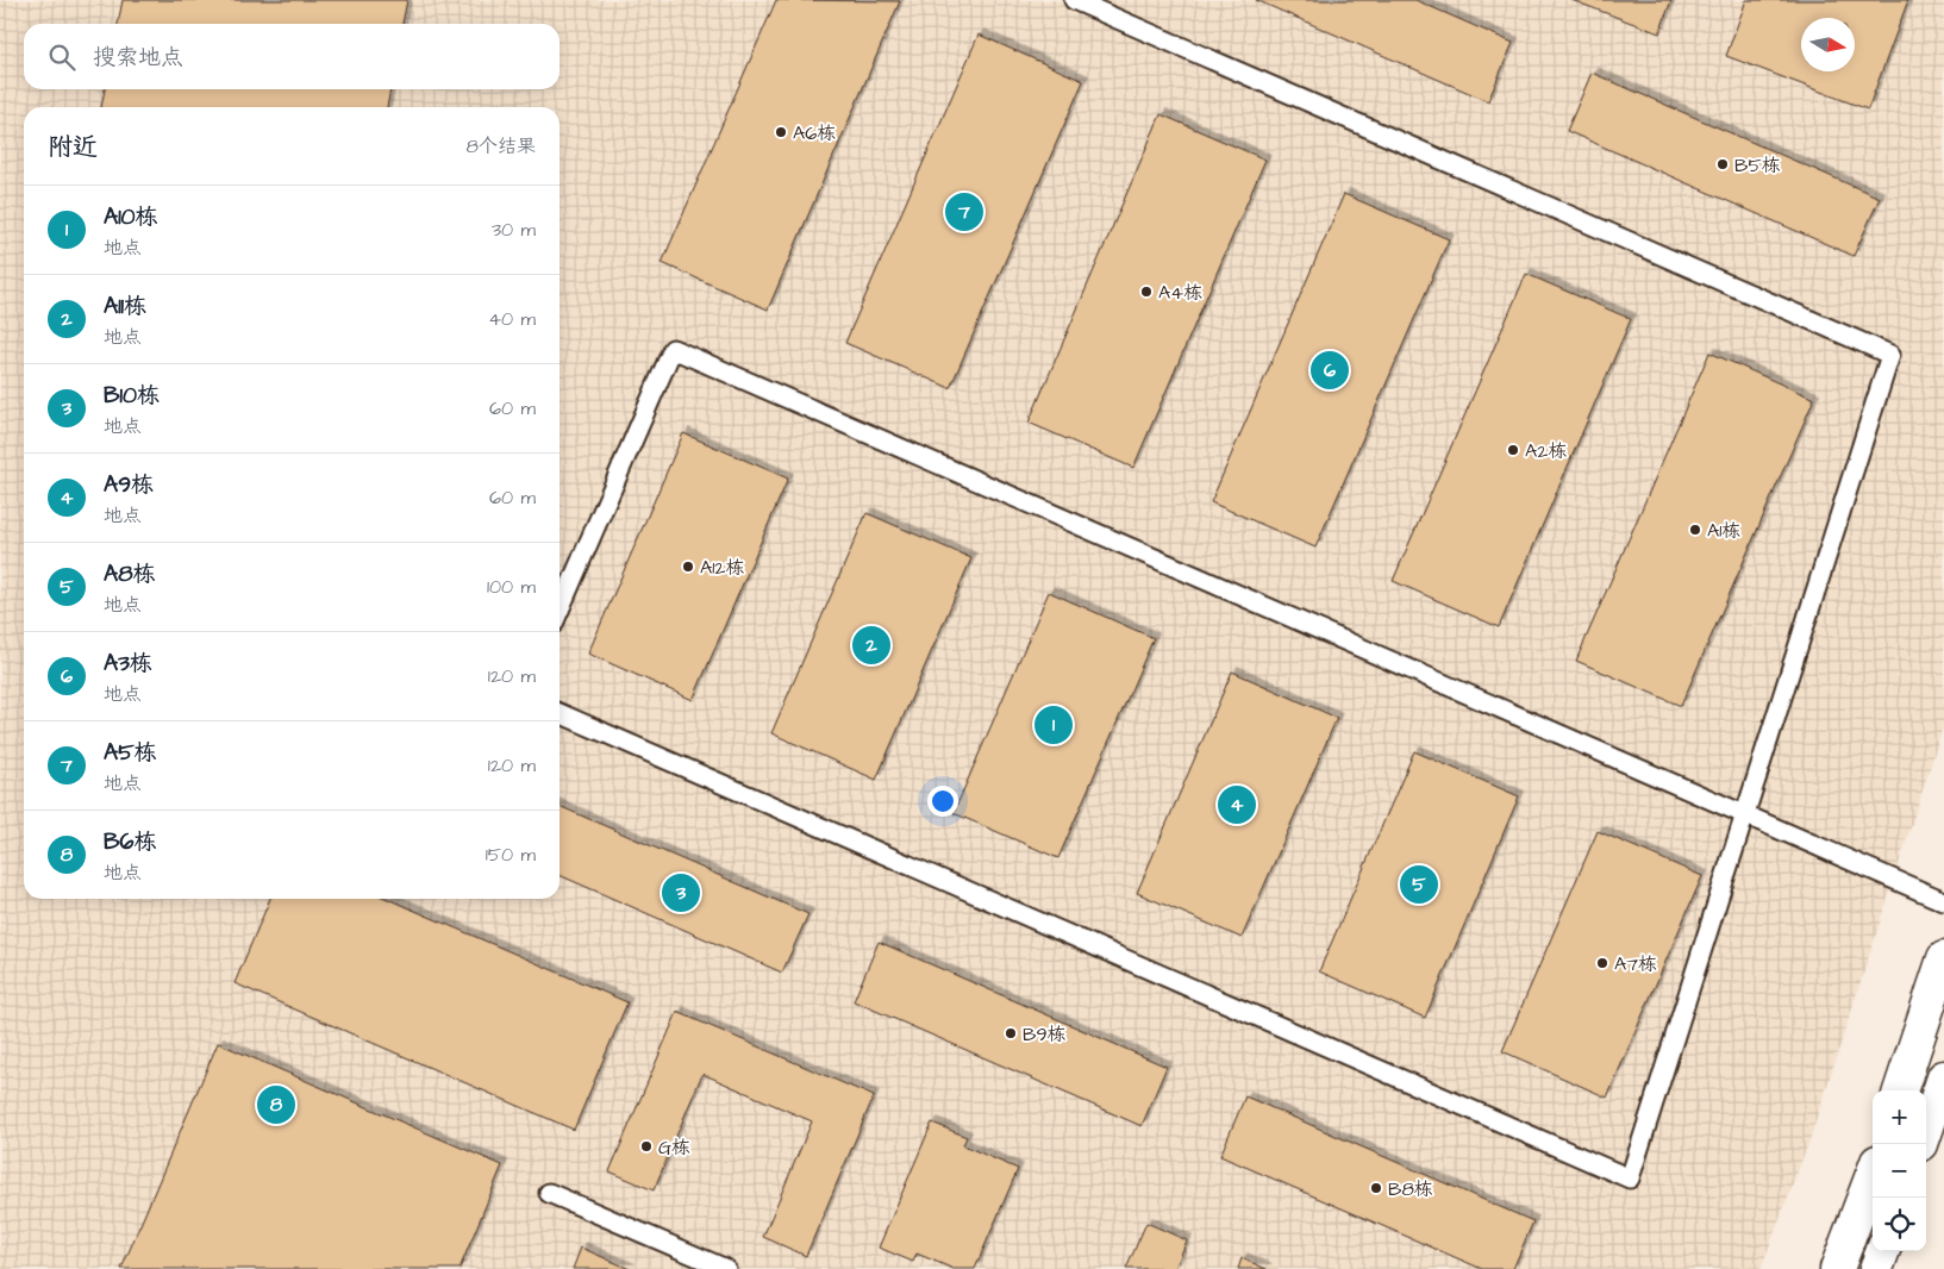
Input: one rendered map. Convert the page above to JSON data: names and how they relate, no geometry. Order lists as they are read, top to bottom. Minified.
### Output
{"places":["A6栋","B5栋","A4栋","A2栋","A1栋","A12栋","A7栋","B9栋","G栋","B8栋"],"north":"right","page":{"search":"搜索地点","heading":["附近","8个结果"],"list":[{"mark":"1","name":"A10栋","note":"地点","value":"30 m"},{"mark":"2","name":"A11栋","note":"地点","value":"40 m"},{"mark":"3","name":"B10栋","note":"地点","value":"60 m"},{"mark":"4","name":"A9栋","note":"地点","value":"60 m"},{"mark":"5","name":"A8栋","note":"地点","value":"100 m"},{"mark":"6","name":"A3栋","note":"地点","value":"120 m"},{"mark":"7","name":"A5栋","note":"地点","value":"120 m"},{"mark":"8","name":"B6栋","note":"地点","value":"150 m"}],"pins":["7","6","2","1","4","5","3","8"],"map_buttons":["+","−"]}}
